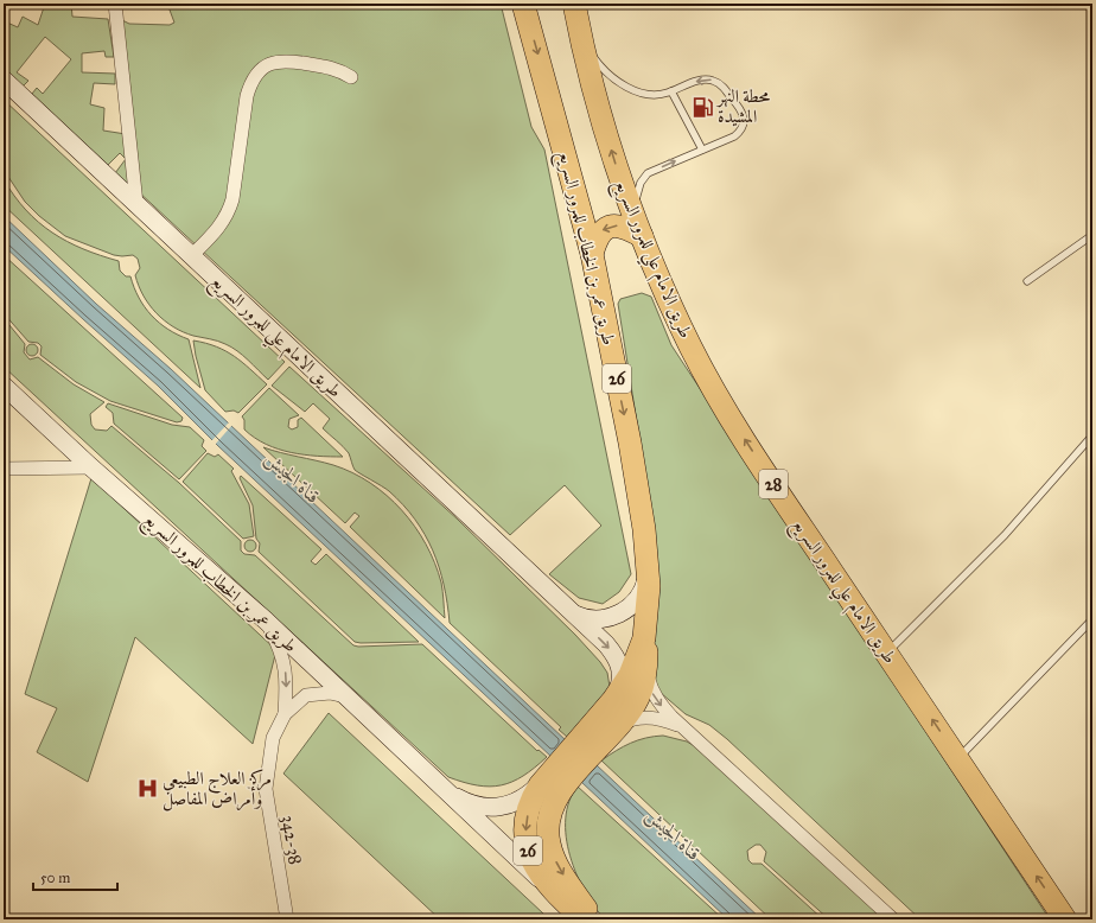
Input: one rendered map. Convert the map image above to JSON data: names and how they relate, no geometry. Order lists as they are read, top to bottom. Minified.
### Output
{"streets":{"highway":["طريق عمر بن الخطاب للمرور السريع","طريق الامام علي للمرور السريع","26","28"],"street":["342-38"]},"crossings":[["طريق عمر بن الخطاب للمرور السريع","طريق الامام علي للمرور السريع"]],"one_way":["طريق عمر بن الخطاب للمرور السريع","طريق الامام علي للمرور السريع"],"water":["قناة الجيش"],"places":{"fuel station":["محطة النهر المشيدة"],"hospital":["مركز العلاج الطبيعي وأمراض المفاصل"]},"scale_bar":"50 m"}
